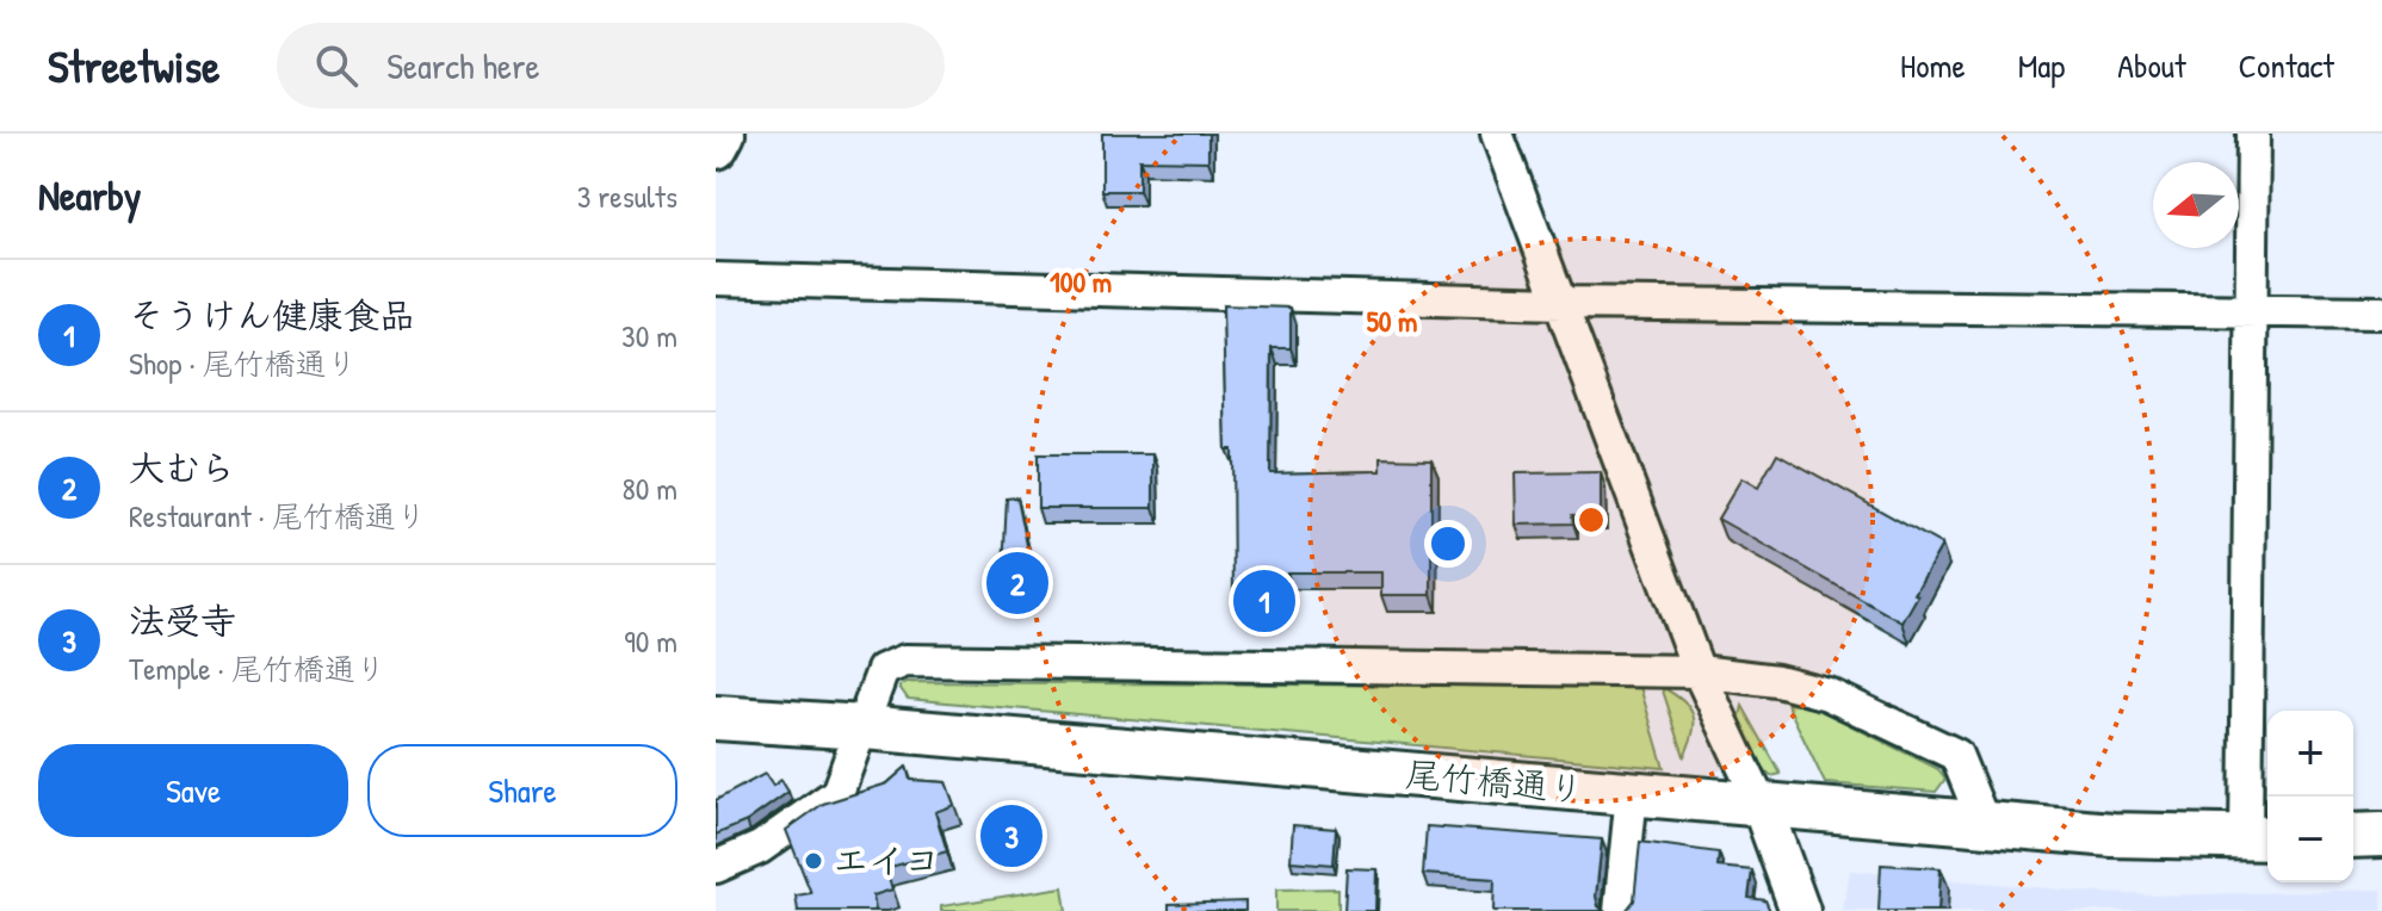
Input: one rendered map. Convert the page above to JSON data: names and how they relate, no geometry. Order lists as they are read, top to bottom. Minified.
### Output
{"streets":{"main road":["尾竹橋通り"]},"places":["エイコ"],"north":"left","page":{"header":"Streetwise","search":"Search here","nav":["Home","Map","About","Contact"],"heading":["Nearby","3 results"],"list":[{"mark":"1","name":"そうけん健康食品","note":"Shop · 尾竹橋通り","value":"30 m"},{"mark":"2","name":"大むら","note":"Restaurant · 尾竹橋通り","value":"80 m"},{"mark":"3","name":"法受寺","note":"Temple · 尾竹橋通り","value":"90 m"}],"pins":["2","1","3"],"map_buttons":["+","−"],"buttons":["Save","Share"]},"rings":["100 m","50 m"]}
